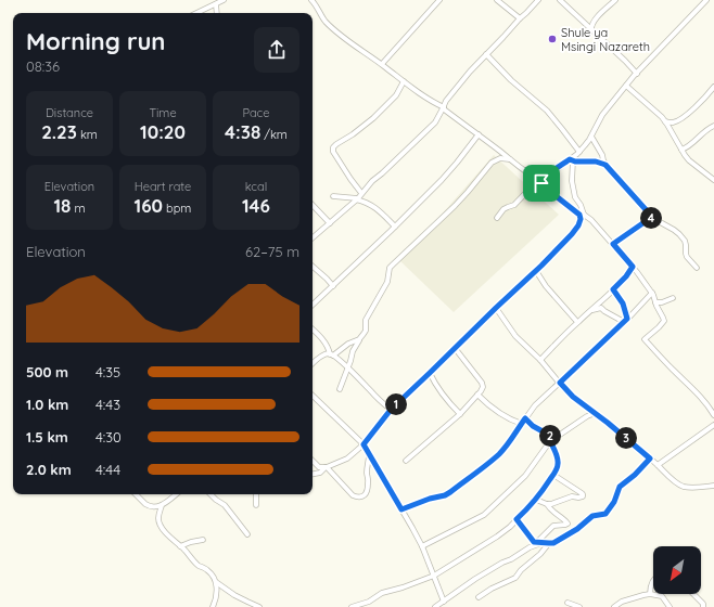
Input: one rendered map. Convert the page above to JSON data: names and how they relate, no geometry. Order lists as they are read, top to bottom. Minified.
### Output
{"places":["Shule ya Msingi Nazareth"],"north":"bottom left","page":{"heading":["Morning run","08:36"],"stats":[["Distance","2.23 km"],["Time","10:20"],["Pace","4:38 /km"],["Elevation","18 m"],["Heart rate","160 bpm"],["kcal","146"]],"pins":["4","1","2","3"],"chart":["Elevation","62–75 m"],"list":[{"name":"500 m","note":"4:35"},{"name":"1.0 km","note":"4:43"},{"name":"1.5 km","note":"4:30"},{"name":"2.0 km","note":"4:44"}]}}
